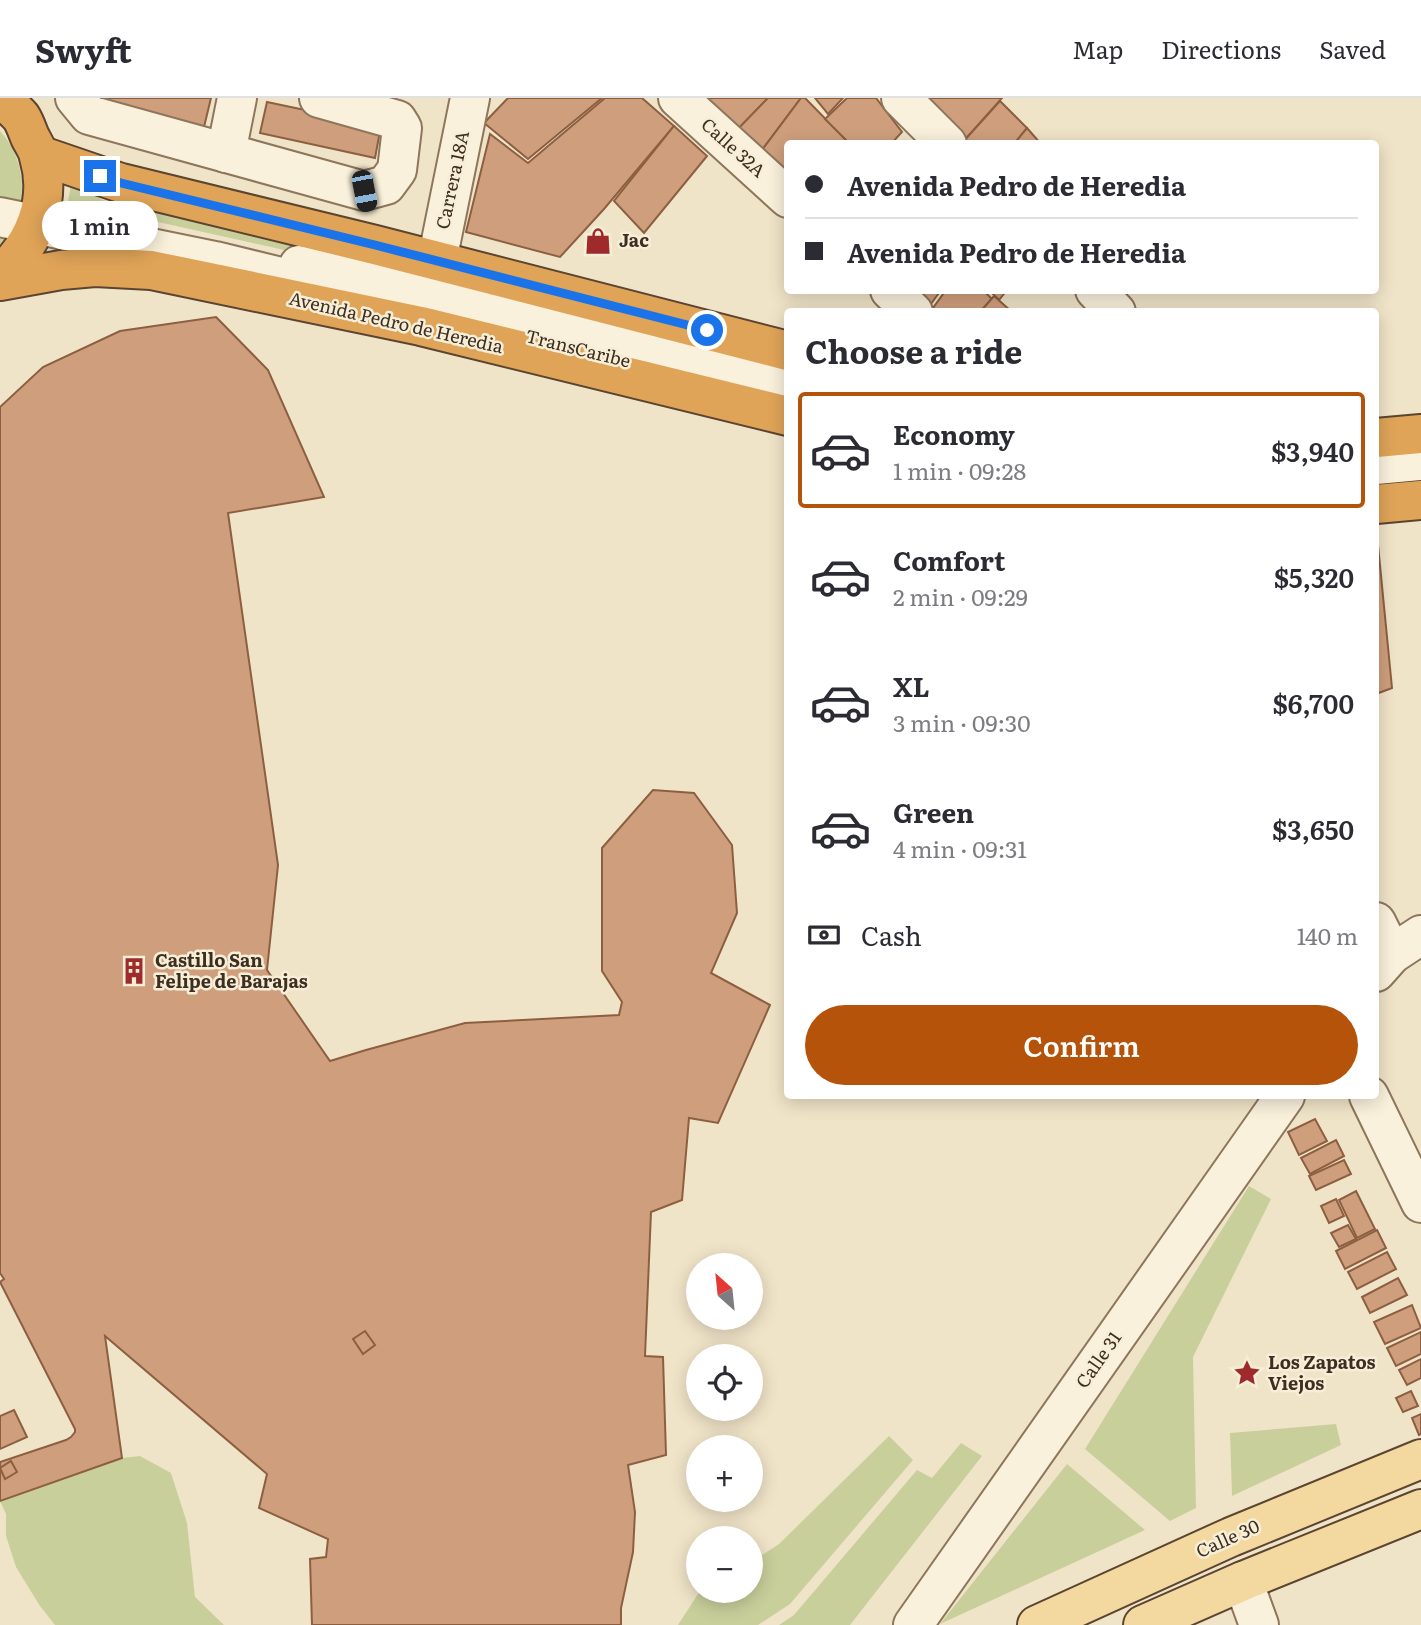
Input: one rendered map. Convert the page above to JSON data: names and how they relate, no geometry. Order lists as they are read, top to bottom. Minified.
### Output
{"streets":{"highway":["Avenida Pedro de Heredia"],"main road":["Calle 30"],"street":["Calle 32A","Carrera 18A","TransCaribe","Calle 31"]},"places":{"shop":["Jac"],"building":["Castillo San Felipe de Barajas"],"place":["Los Zapatos Viejos"]},"north":"top left","page":{"header":"Swyft","nav":["Map","Directions","Saved"],"banner":["Avenida Pedro de Heredia","Avenida Pedro de Heredia"],"bubble":"1 min","heading":"Choose a ride","list":[{"name":"Economy","note":"1 min · 09:28","value":"$3,940"},{"name":"Comfort","note":"2 min · 09:29","value":"$5,320"},{"name":"XL","note":"3 min · 09:30","value":"$6,700"},{"name":"Green","note":"4 min · 09:31","value":"$3,650"}],"pay":["Cash","140 m"],"buttons":"Confirm","map_buttons":["+","−"]}}
